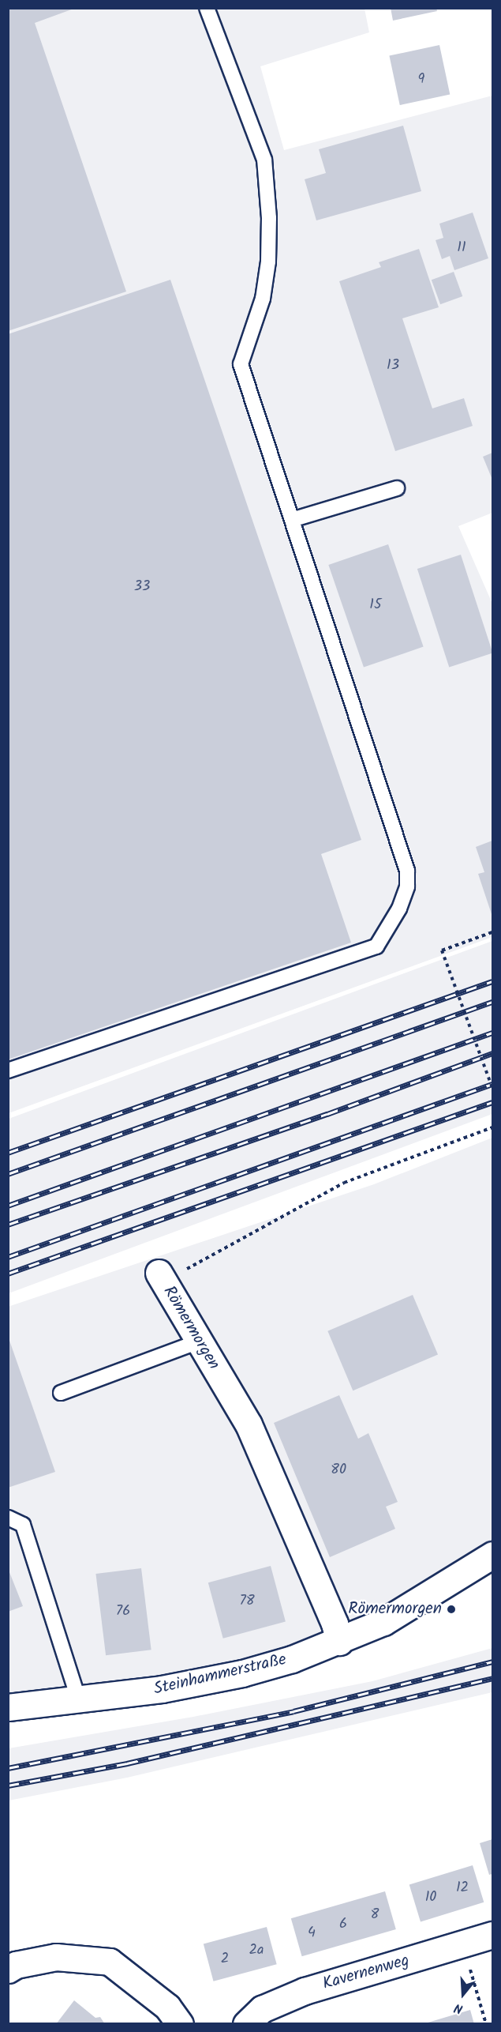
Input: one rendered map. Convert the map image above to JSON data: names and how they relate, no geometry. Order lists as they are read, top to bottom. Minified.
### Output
{"streets":{"street":["Römermorgen","Steinhammerstraße","Kavernenweg"]},"crossings":[["Römermorgen","Steinhammerstraße"]],"places":["Römermorgen"],"house_numbers":["9","11","13","33","15","80","78","76","12","10","8","6","4","2a","2"],"north":"bottom"}
